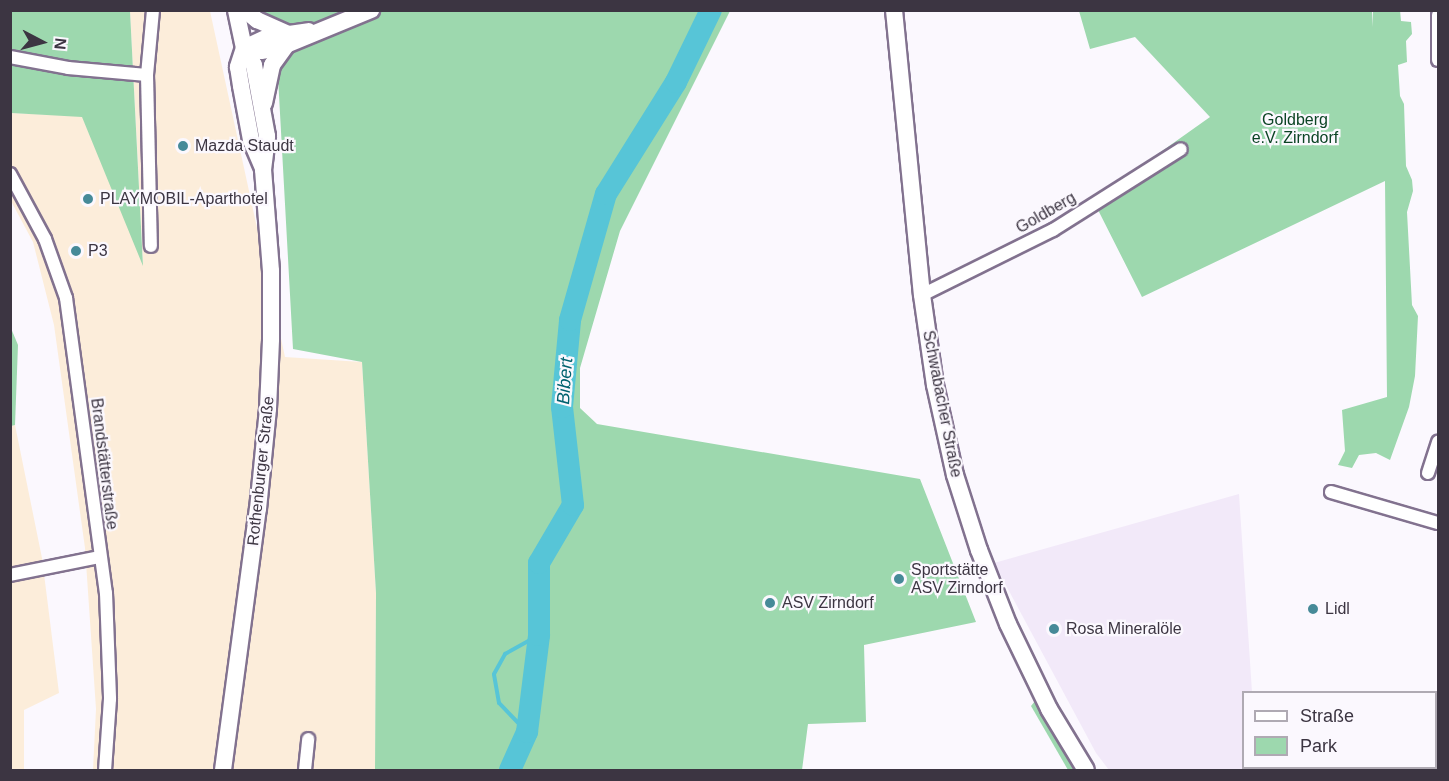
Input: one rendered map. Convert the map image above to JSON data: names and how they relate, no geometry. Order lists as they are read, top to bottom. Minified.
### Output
{"streets":{"street":["Goldberg","Schwabacher Straße","Brandstätterstraße","Rothenburger Straße"]},"crossings":[["Goldberg","Schwabacher Straße"]],"water":["Bibert"],"parks":["Goldberg e.V. Zirndorf"],"places":["Mazda Staudt","PLAYMOBIL-Aparthotel","P3","Sportstätte ASV Zirndorf","ASV Zirndorf","Lidl","Rosa Mineralöle"],"legend":["Straße","Park"],"north":"right"}
